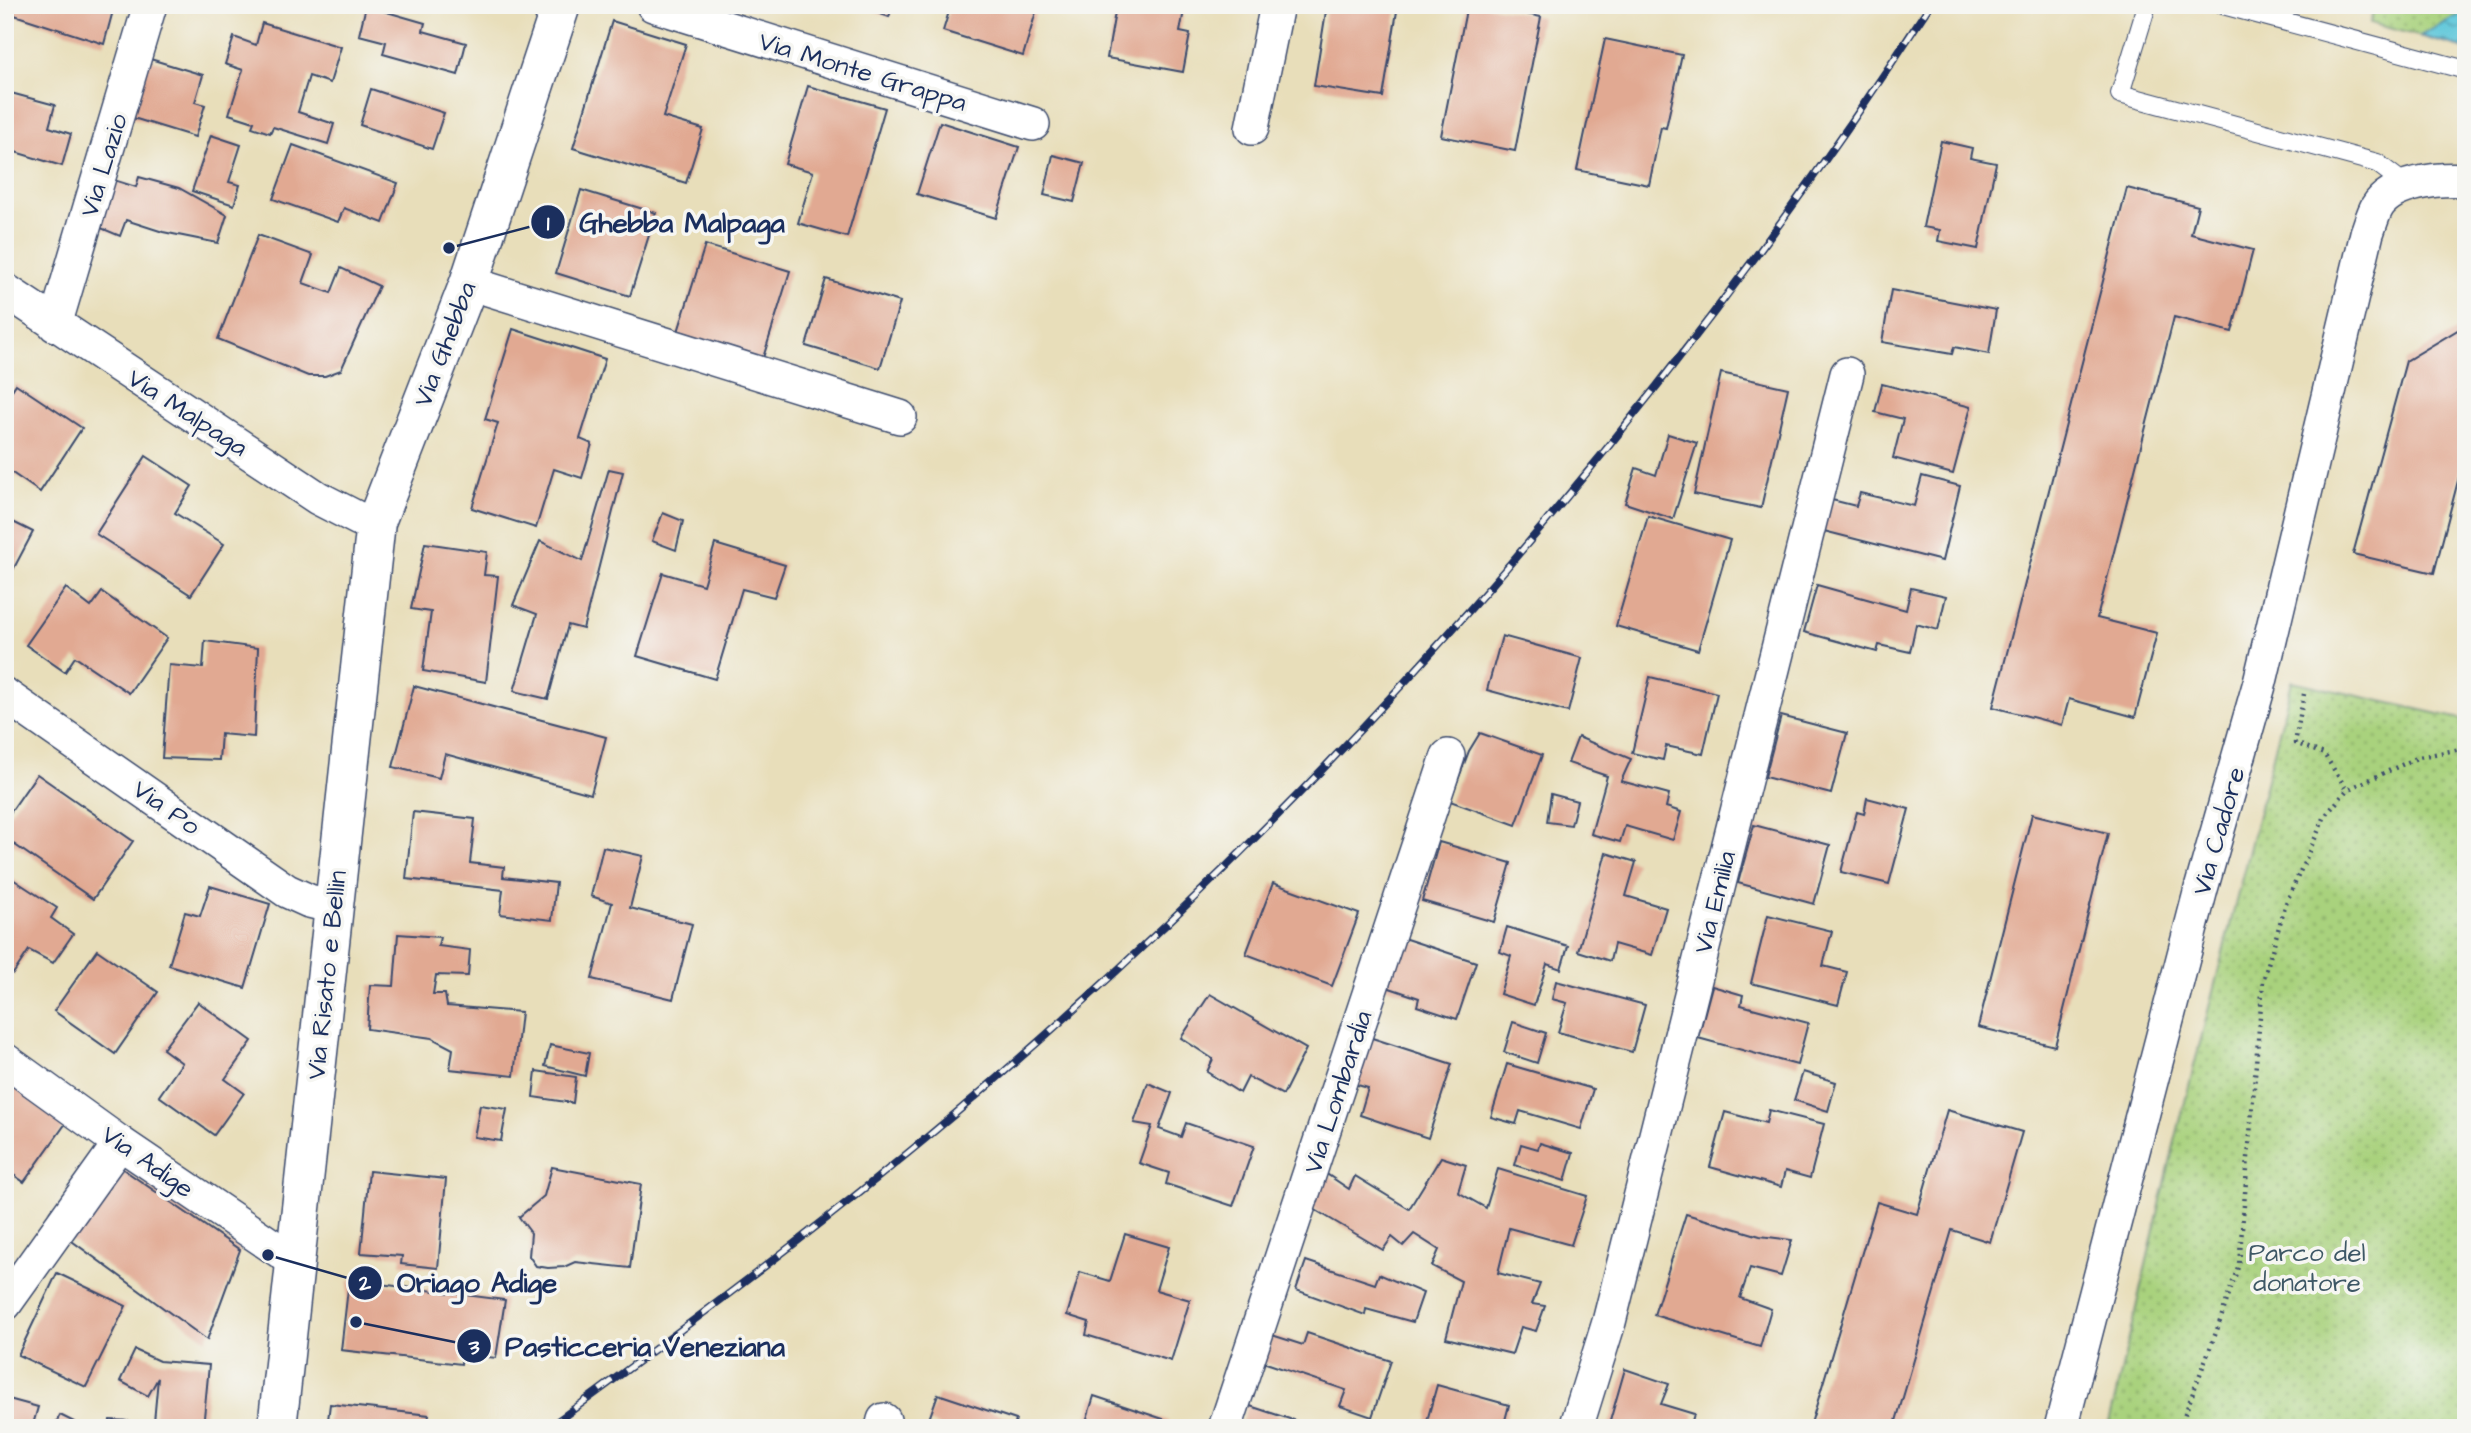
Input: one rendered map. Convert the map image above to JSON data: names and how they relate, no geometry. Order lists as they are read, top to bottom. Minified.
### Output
{"streets":{"street":["Via Monte Grappa","Via Lazio","Via Ghebba","Via Malpaga","Via Po","Via Cadore","Via Emilia","Via Risato e Bellin","Via Lombardia","Via Adige"]},"crossings":[["Via Lazio","Via Malpaga"],["Via Ghebba","Via Malpaga"],["Via Ghebba","Via Risato e Bellin"],["Via Malpaga","Via Risato e Bellin"],["Via Po","Via Risato e Bellin"],["Via Risato e Bellin","Via Adige"]],"parks":["Parco del donatore"],"places":["Ghebba Malpaga","Oriago Adige","Pasticceria Veneziana"]}
